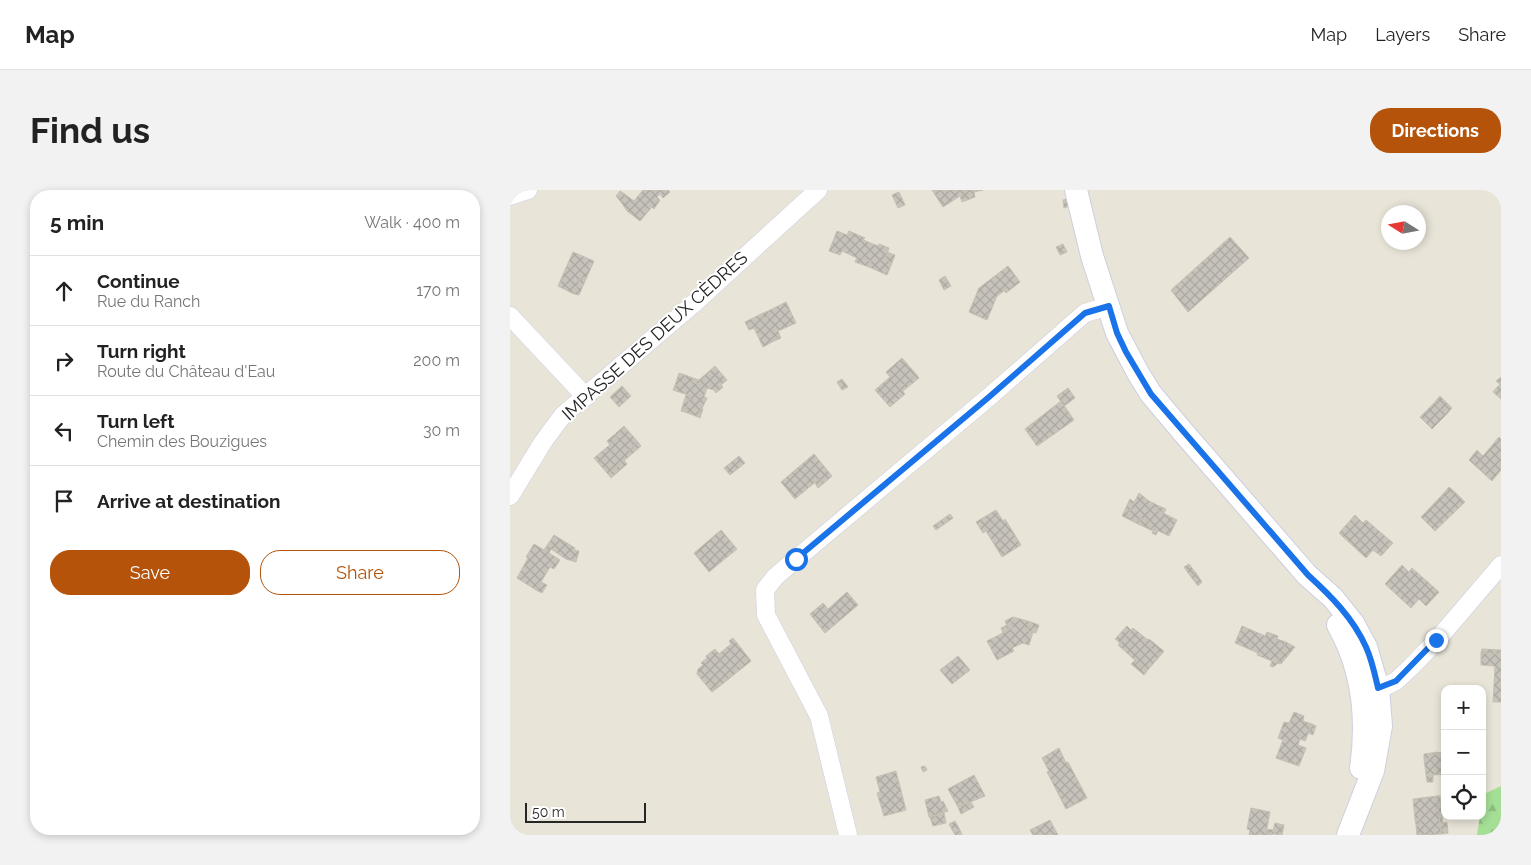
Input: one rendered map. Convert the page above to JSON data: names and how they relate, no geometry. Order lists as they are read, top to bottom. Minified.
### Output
{"streets":{"street":["IMPASSE DES DEUX CÈDRES"]},"scale_bar":"50 m","north":"left","page":{"header":"Map","nav":["Map","Layers","Share"],"buttons":["Directions",["Save","Share"]],"title":"Find us","heading":["5 min","Walk · 400 m"],"list":[["Continue","Rue du Ranch","170 m"],["Turn right","Route du Château d'Eau","200 m"],["Turn left","Chemin des Bouzigues","30 m"],"Arrive at destination"],"map_buttons":["+","−"],"scale":"50 m"}}
